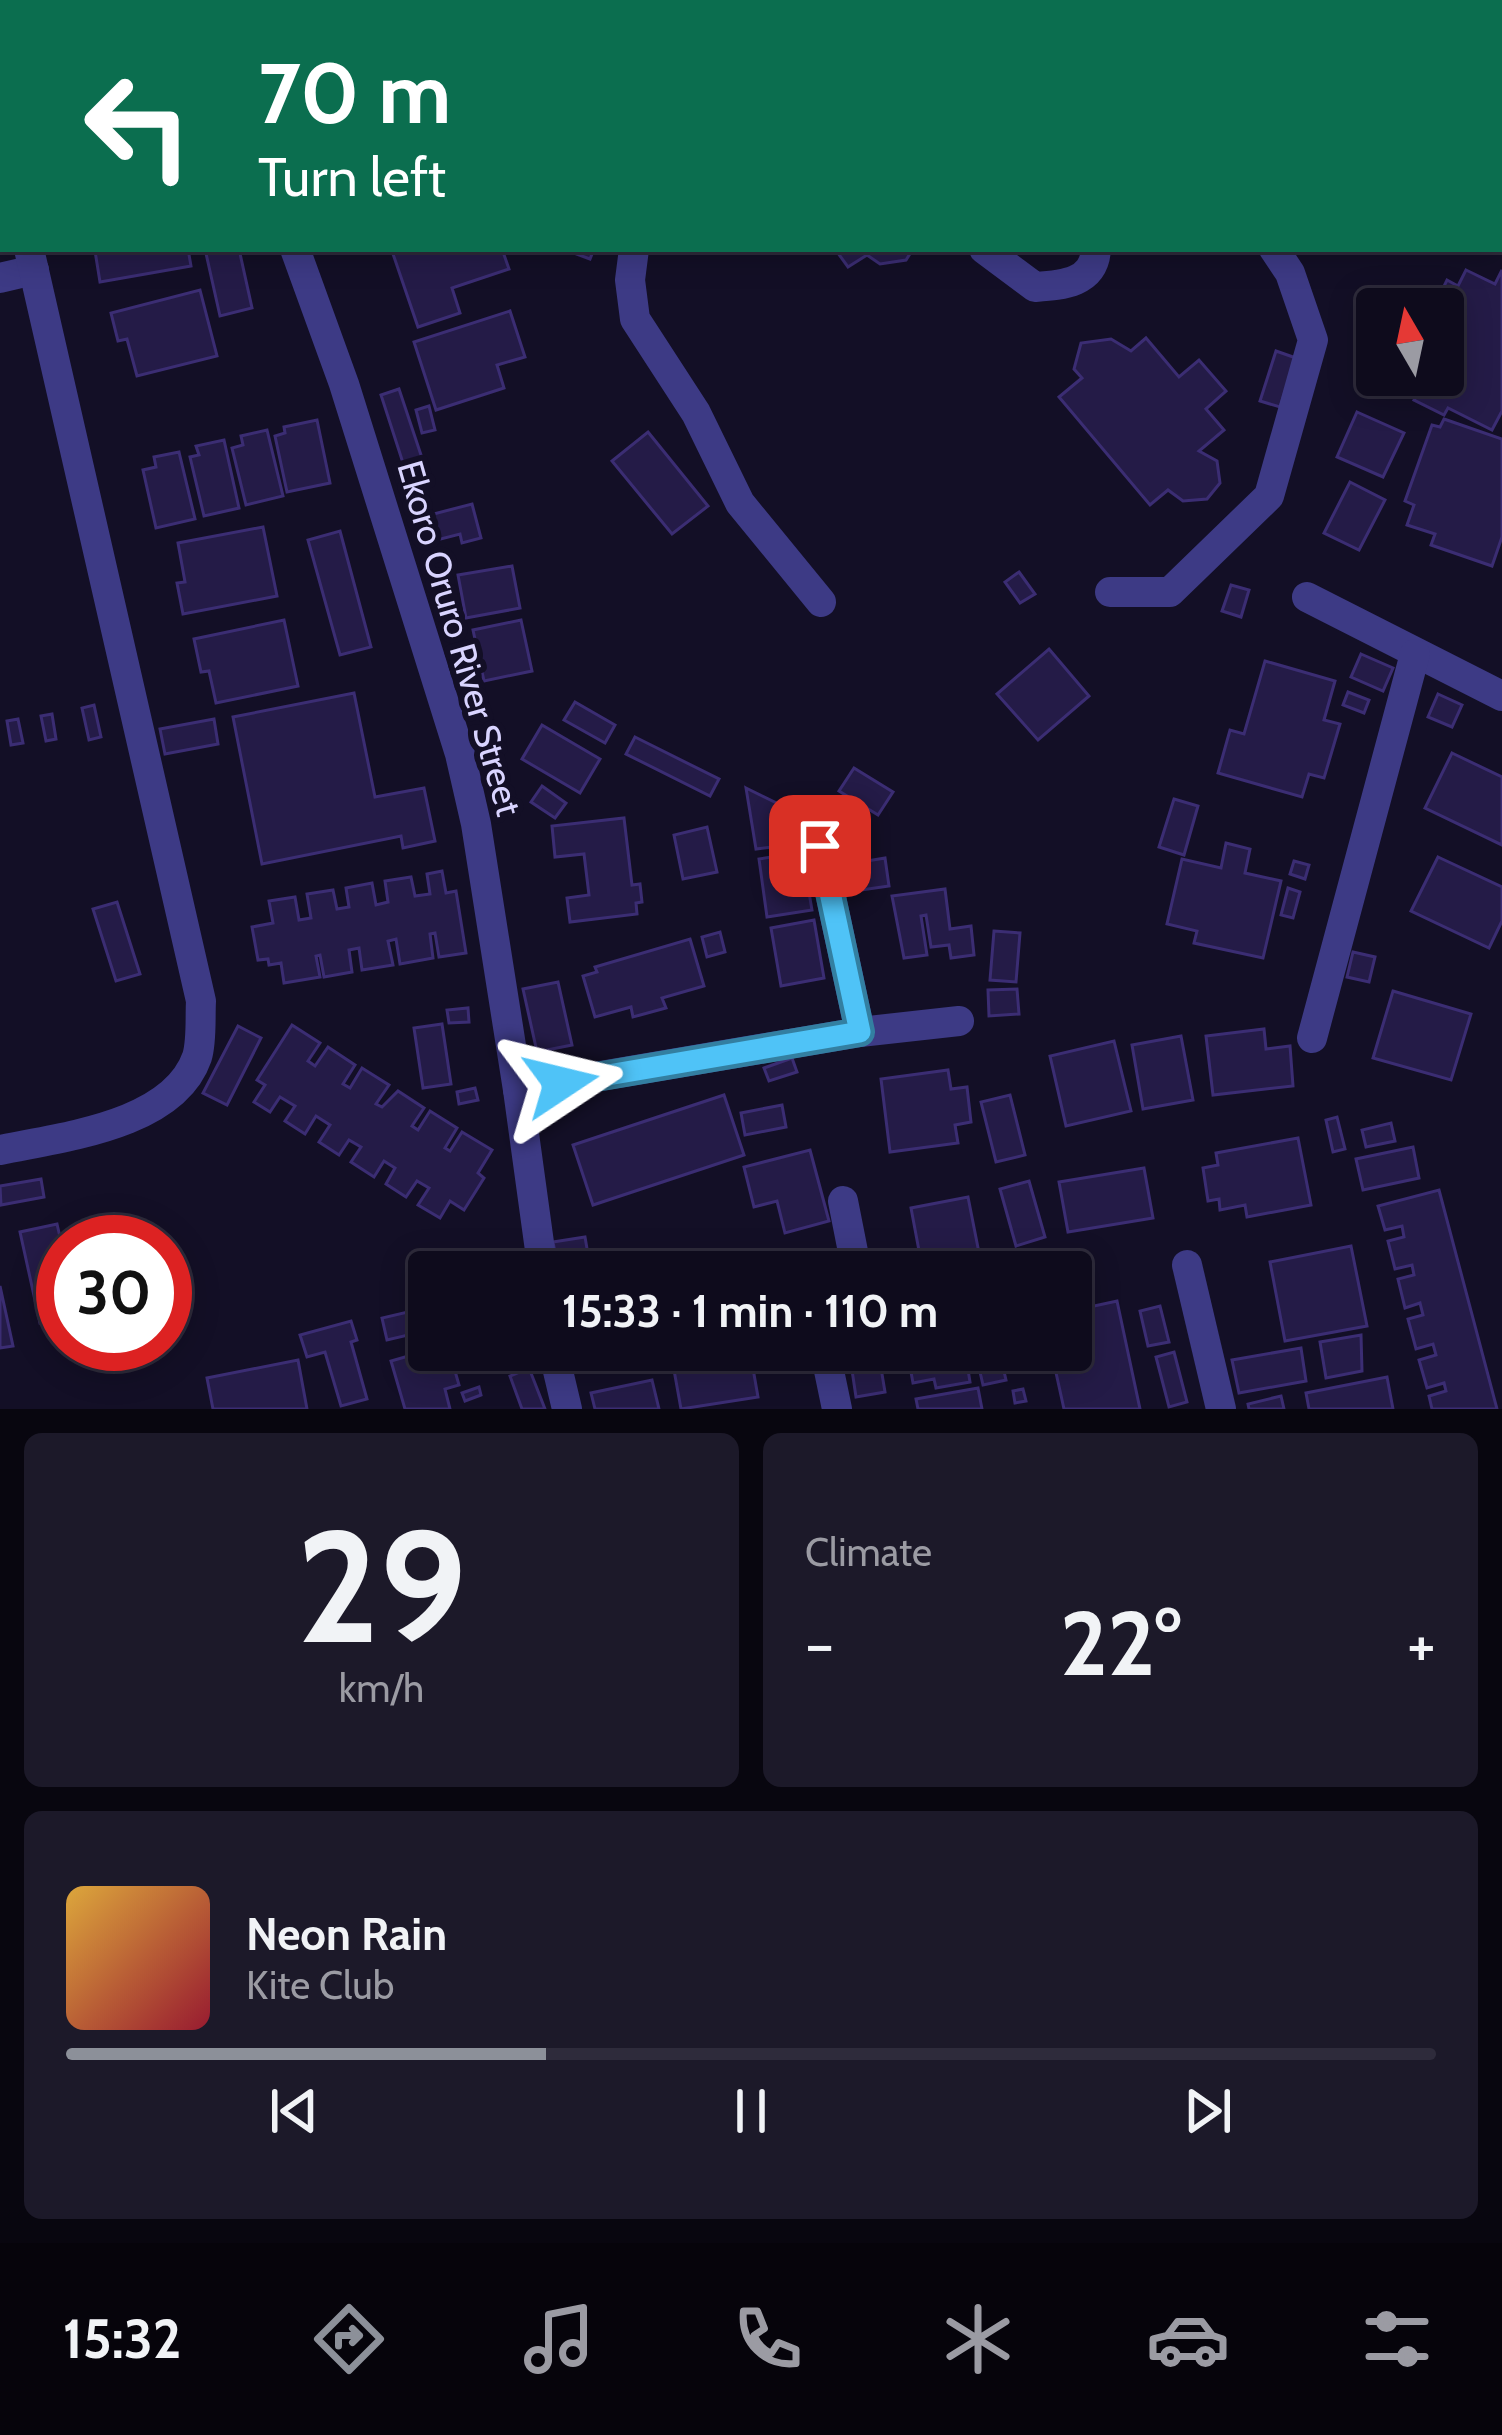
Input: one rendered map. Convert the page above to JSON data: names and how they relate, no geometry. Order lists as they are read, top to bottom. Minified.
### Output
{"streets":{"street":["Ekoro Oruro River Street"]},"north":"top","page":{"turn":["70 m","Turn left"],"limit":"30","trip":"15:33 · 1 min · 110 m","tile":[["29","km/h"],"Climate"],"heat":["−","22°","+"],"song":["Neon Rain","Kite Club"],"tabs":"15:32"}}
